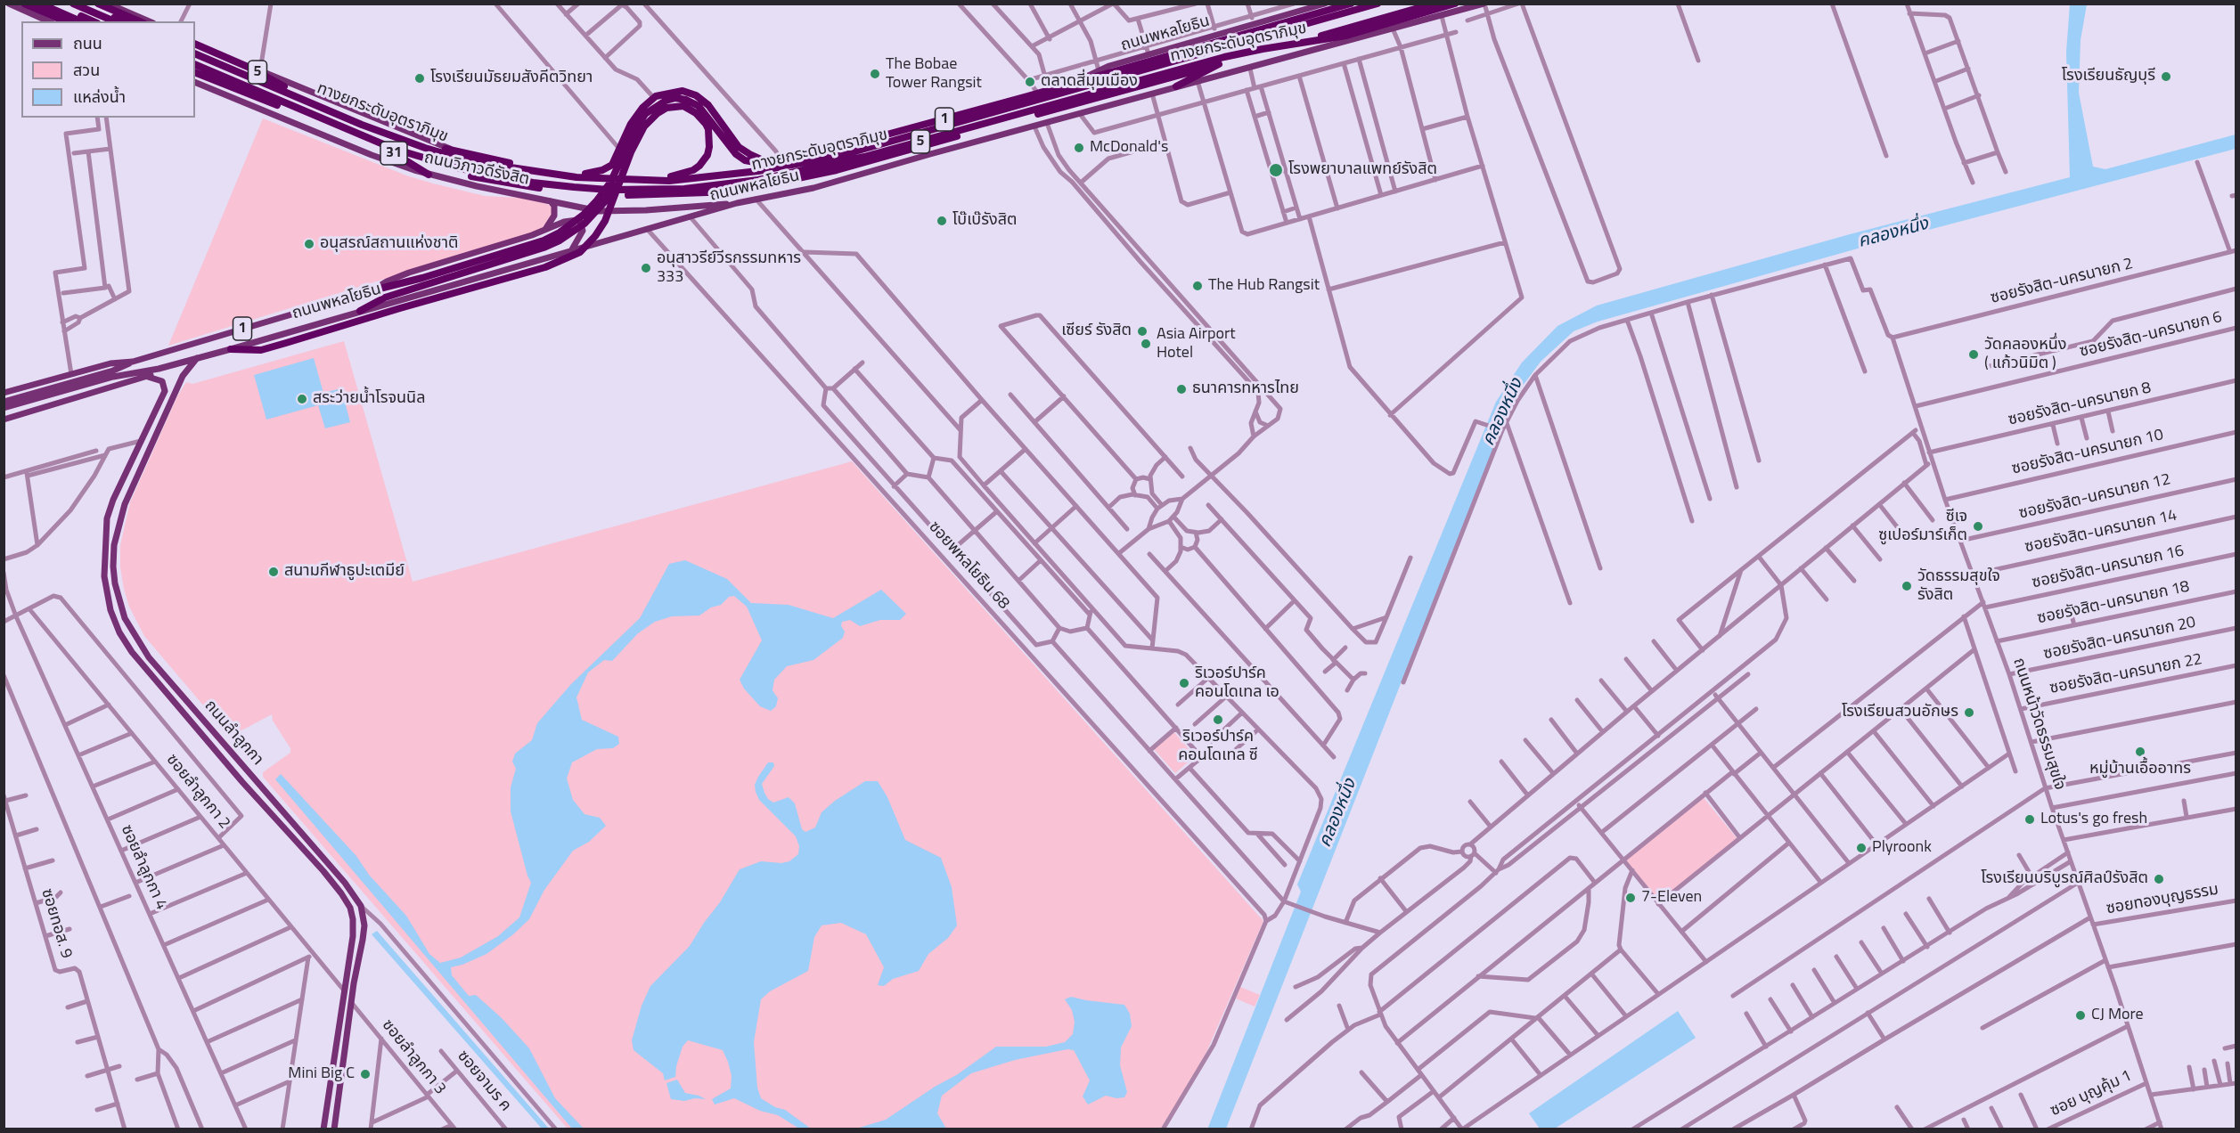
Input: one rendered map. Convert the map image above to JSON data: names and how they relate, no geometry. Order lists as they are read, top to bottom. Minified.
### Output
{"streets":{"highway":["ถนนพหลโยธิน","ทางยกระดับอุตราภิมุข","5","1","31","ถนนวิภาวดีรังสิต"],"main road":["ถนนลำลูกกา"],"street":["ซอยรังสิต-นครนายก 2","ซอยรังสิต-นครนายก 6","ซอยรังสิต-นครนายก 8","ซอยรังสิต-นครนายก 10","ซอยรังสิต-นครนายก 12","ซอยรังสิต-นครนายก 14","ซอยพหลโยธิน 68","ซอยรังสิต-นครนายก 16","ซอยรังสิต-นครนายก 18","ซอยรังสิต-นครนายก 20","ซอยรังสิต-นครนายก 22","ถนนหน้าวัดธรรมสุขใจ","ซอยลำลูกกา 2","ซอยลำลูกกา 4","ซอยทองบุญธรรม","ซอยทอส. 9","ซอยลำลูกกา 3","ซอยจามร ค","ซอย บุญคุ้ม 1"]},"crossings":[["ถนนพหลโยธิน","1"],["ถนนพหลโยธิน","ถนนวิภาวดีรังสิต"],["ถนนพหลโยธิน","ซอยพหลโยธิน 68"],["ถนนพหลโยธิน","ถนนลำลูกกา"],["ทางยกระดับอุตราภิมุข","5"],["ซอยรังสิต-นครนายก 2","ถนนหน้าวัดธรรมสุขใจ"],["ซอยรังสิต-นครนายก 6","ถนนหน้าวัดธรรมสุขใจ"],["ซอยรังสิต-นครนายก 8","ถนนหน้าวัดธรรมสุขใจ"],["ซอยรังสิต-นครนายก 10","ถนนหน้าวัดธรรมสุขใจ"],["ซอยรังสิต-นครนายก 12","ถนนหน้าวัดธรรมสุขใจ"],["ซอยรังสิต-นครนายก 14","ถนนหน้าวัดธรรมสุขใจ"],["ซอยรังสิต-นครนายก 16","ถนนหน้าวัดธรรมสุขใจ"],["ซอยรังสิต-นครนายก 18","ถนนหน้าวัดธรรมสุขใจ"],["ซอยรังสิต-นครนายก 20","ถนนหน้าวัดธรรมสุขใจ"],["ซอยรังสิต-นครนายก 22","ถนนหน้าวัดธรรมสุขใจ"],["ถนนหน้าวัดธรรมสุขใจ","ซอยทองบุญธรรม"],["ถนนหน้าวัดธรรมสุขใจ","ซอย บุญคุ้ม 1"],["ถนนลำลูกกา","ซอยลำลูกกา 2"],["ถนนลำลูกกา","ซอยลำลูกกา 3"]],"water":["คลองหนึ่ง"],"places":["The Bobae Tower Rangsit","โรงเรียนธัญบุรี","โรงเรียนมัธยมสังคีตวิทยา","ตลาดสี่มุมเมือง","McDonald's","โรงพยาบาลแพทย์รังสิต","โบ๊เบ๊รังสิต","อนุสรณ์สถานแห่งชาติ","อนุสาวรีย์วีรกรรมทหาร 333","The Hub Rangsit","เซียร์ รังสิต","Asia Airport Hotel","วัดคลองหนึ่ง ( แก้วนิมิต )","ธนาคารทหารไทย","สระว่ายน้ำโรจนนิล","ซีเจ ซูเปอร์มาร์เก็ต","สนามกีฬาธูปะเตมีย์","วัดธรรมสุขใจ รังสิต","ริเวอร์ปาร์ค คอนโดเทล เอ","โรงเรียนสวนอักษร","ริเวอร์ปาร์ค คอนโดเทล ซี","หมู่บ้านเอื้ออาทร","Lotus's go fresh","Plyroonk","โรงเรียนบริบูรณ์ศิลป์รังสิต","7-Eleven","CJ More","Mini Big C"],"legend":["ถนน","สวน","แหล่งน้ำ"]}
